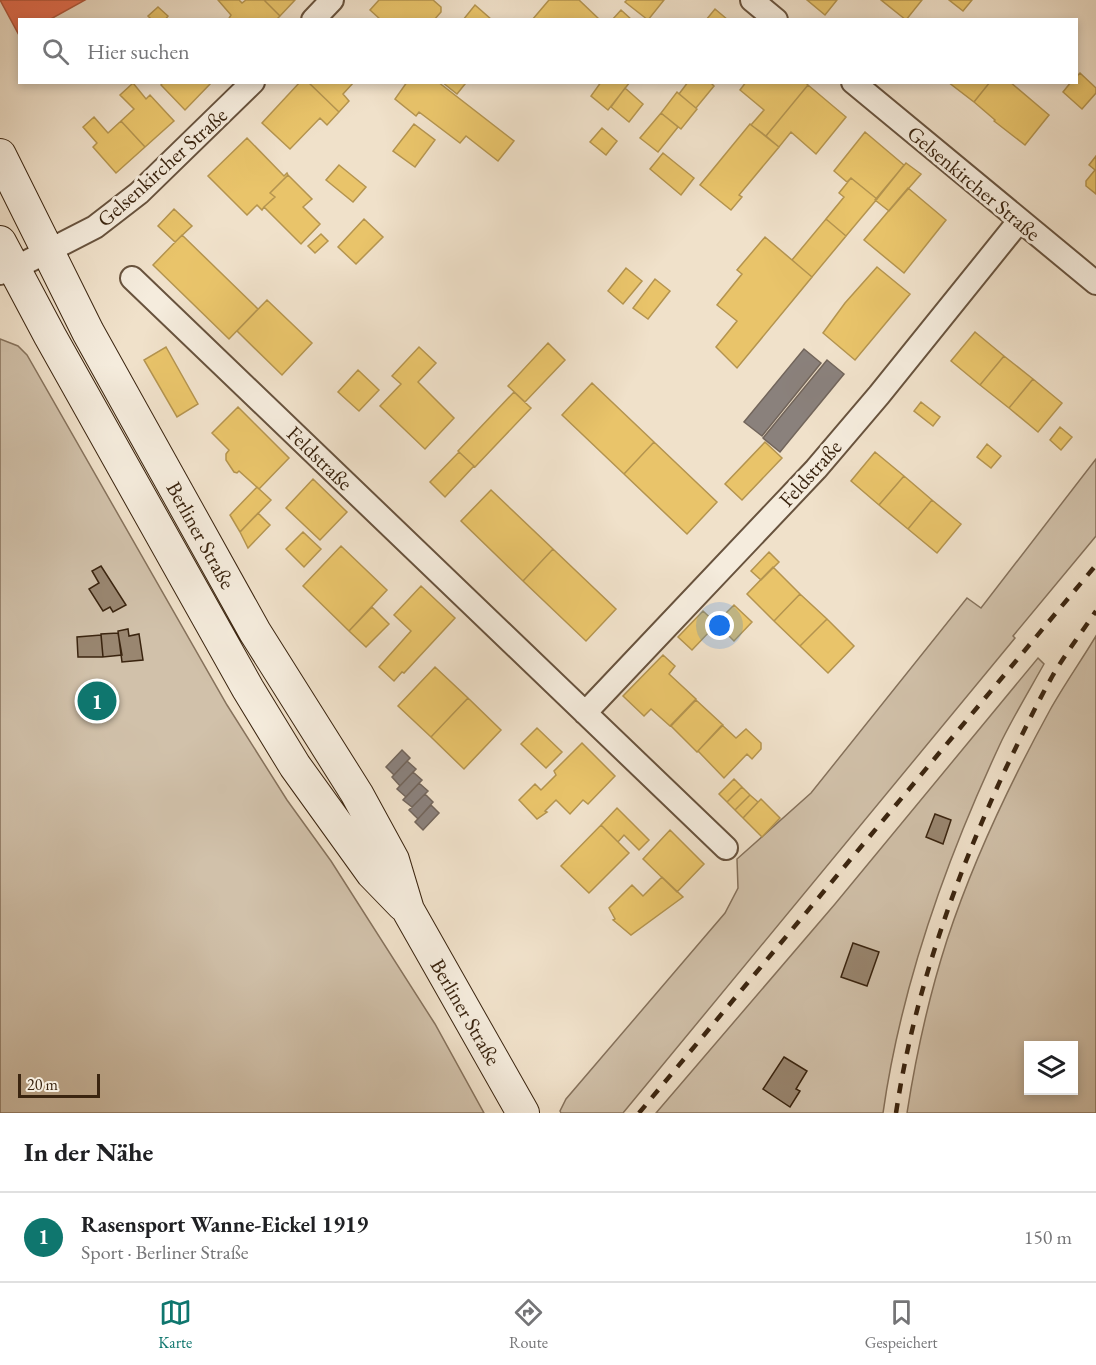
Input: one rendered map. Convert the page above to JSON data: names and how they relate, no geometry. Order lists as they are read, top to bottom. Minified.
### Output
{"streets":{"main road":["Berliner Straße"],"street":["Gelsenkircher Straße","Feldstraße"]},"crossings":[["Gelsenkircher Straße","Feldstraße"],["Gelsenkircher Straße","Berliner Straße"]],"scale_bar":"20 m","page":{"search":"Hier suchen","pins":"1","scale":"20 m","heading":"In der Nähe","list":[{"mark":"1","name":"Rasensport Wanne-Eickel 1919","note":"Sport · Berliner Straße","value":"150 m"}],"nav":["Karte","Route","Gespeichert"]}}
